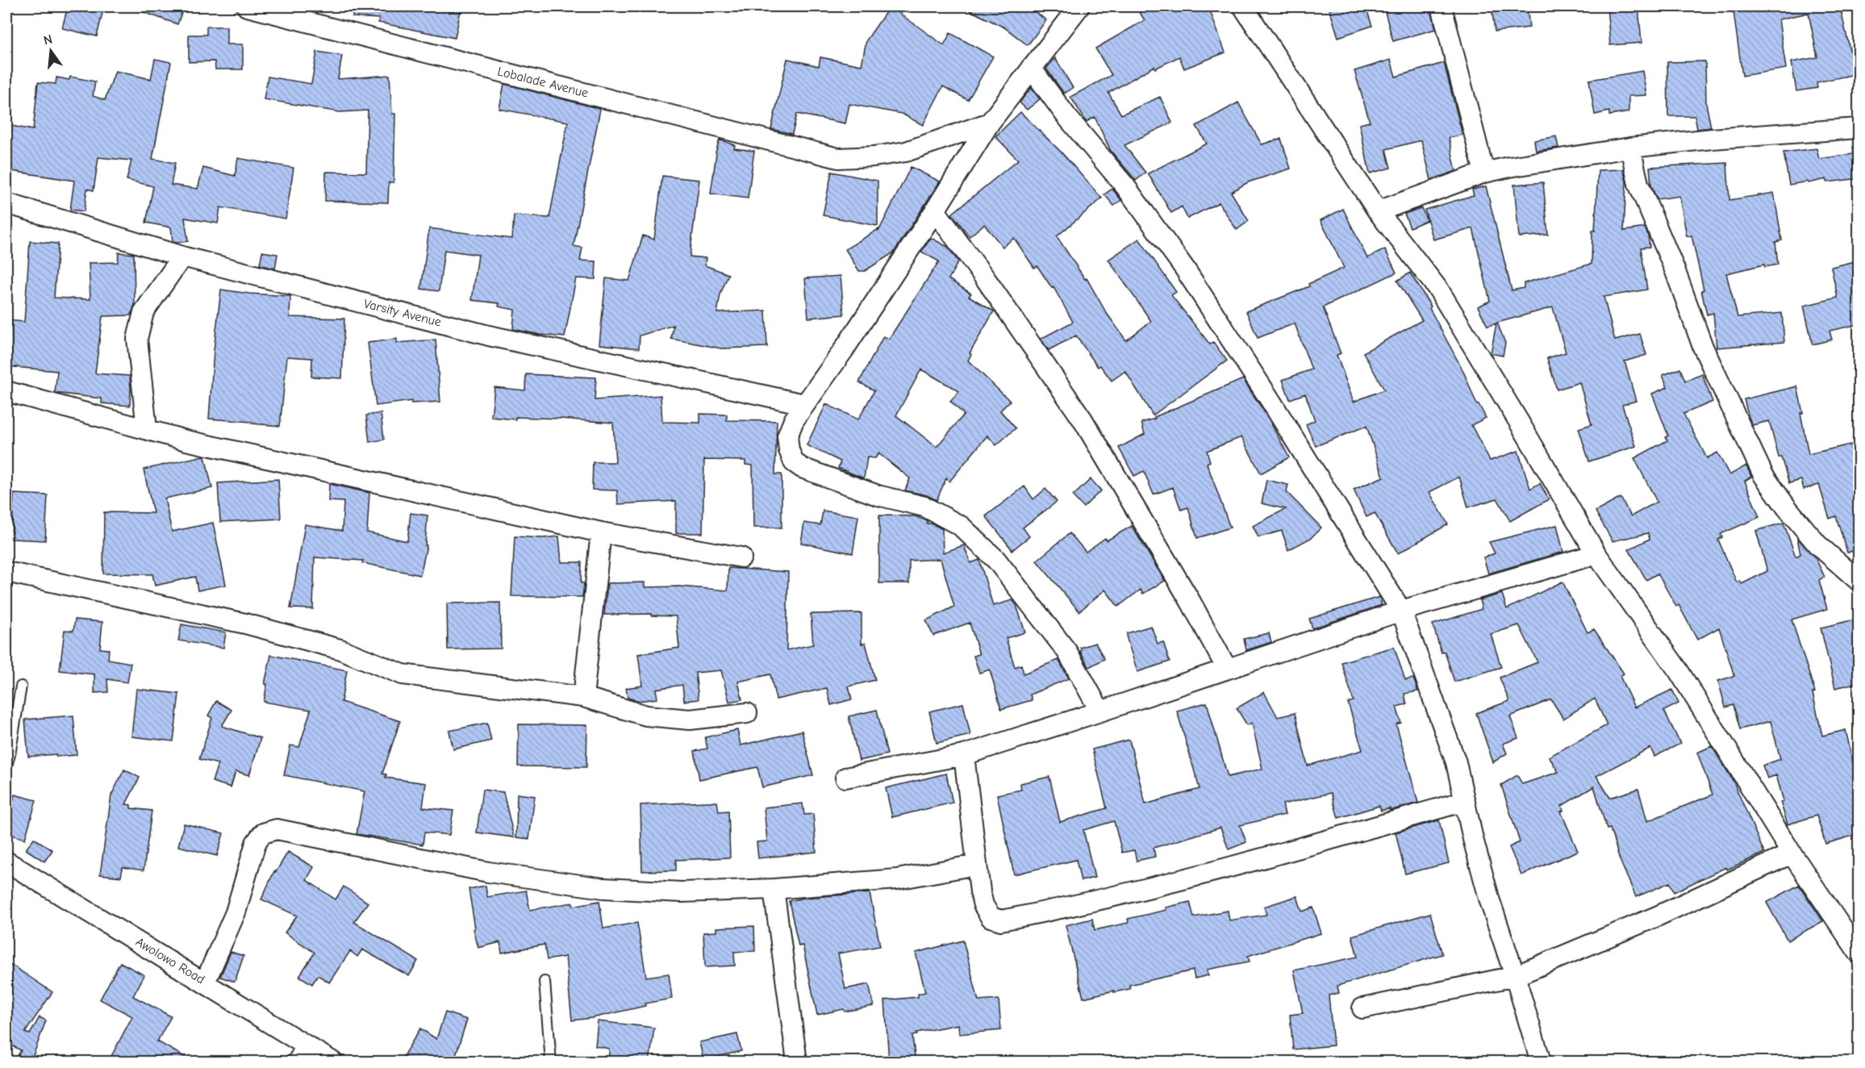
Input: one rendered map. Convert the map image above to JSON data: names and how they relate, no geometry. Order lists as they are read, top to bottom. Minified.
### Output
{"streets":{"street":["Lobalade Avenue","Varsity Avenue","Awolowo Road"]},"north":"top"}
